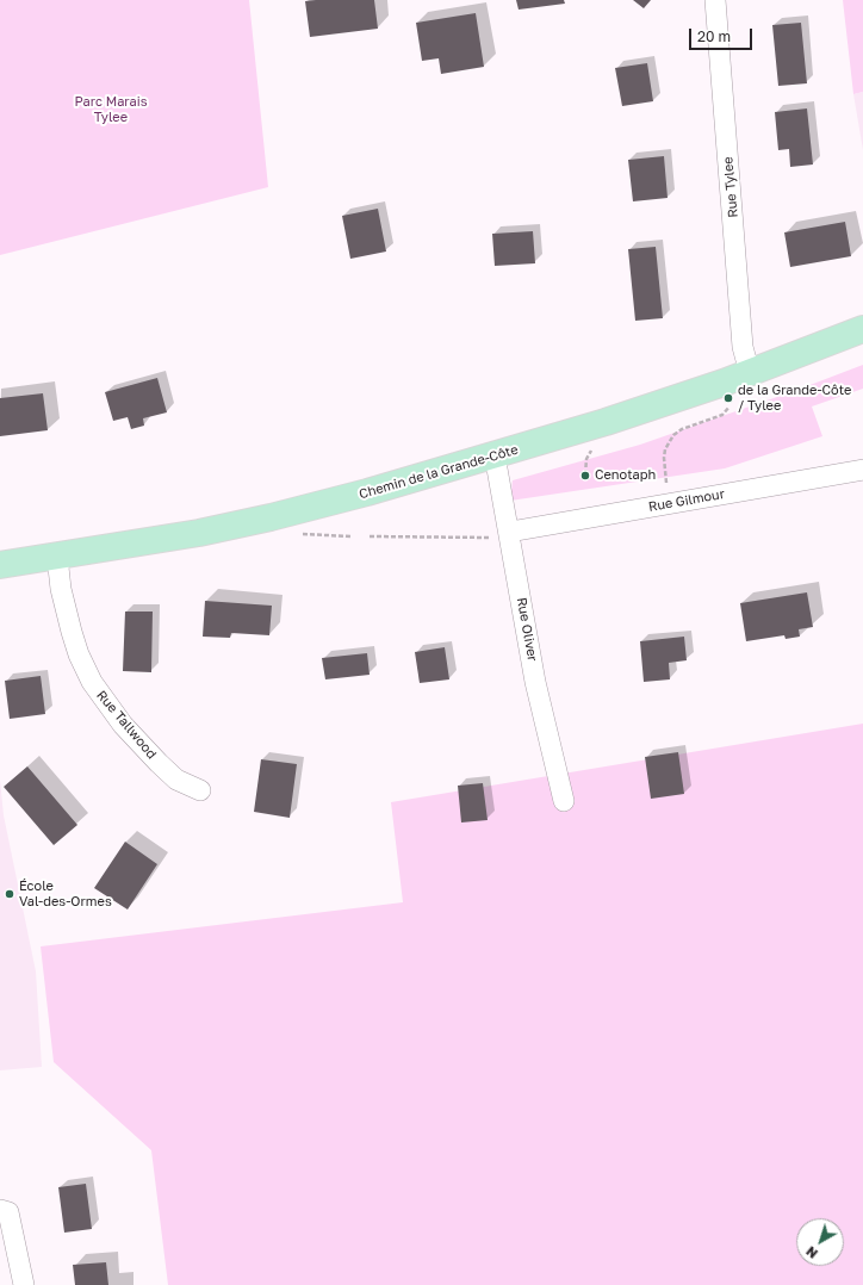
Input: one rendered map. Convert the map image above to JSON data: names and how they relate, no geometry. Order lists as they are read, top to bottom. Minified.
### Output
{"streets":{"main road":["Chemin de la Grande-Côte"],"street":["Rue Tylee","Rue Gilmour","Rue Oliver","Rue Tallwood"]},"crossings":[["Rue Tylee","Chemin de la Grande-Côte"],["Chemin de la Grande-Côte","Rue Oliver"],["Chemin de la Grande-Côte","Rue Tallwood"],["Rue Gilmour","Rue Oliver"]],"parks":["Parc Marais Tylee"],"places":["de la Grande-Côte / Tylee","Cenotaph","École Val-des-Ormes"],"scale_bar":"20 m","north":"bottom left"}
